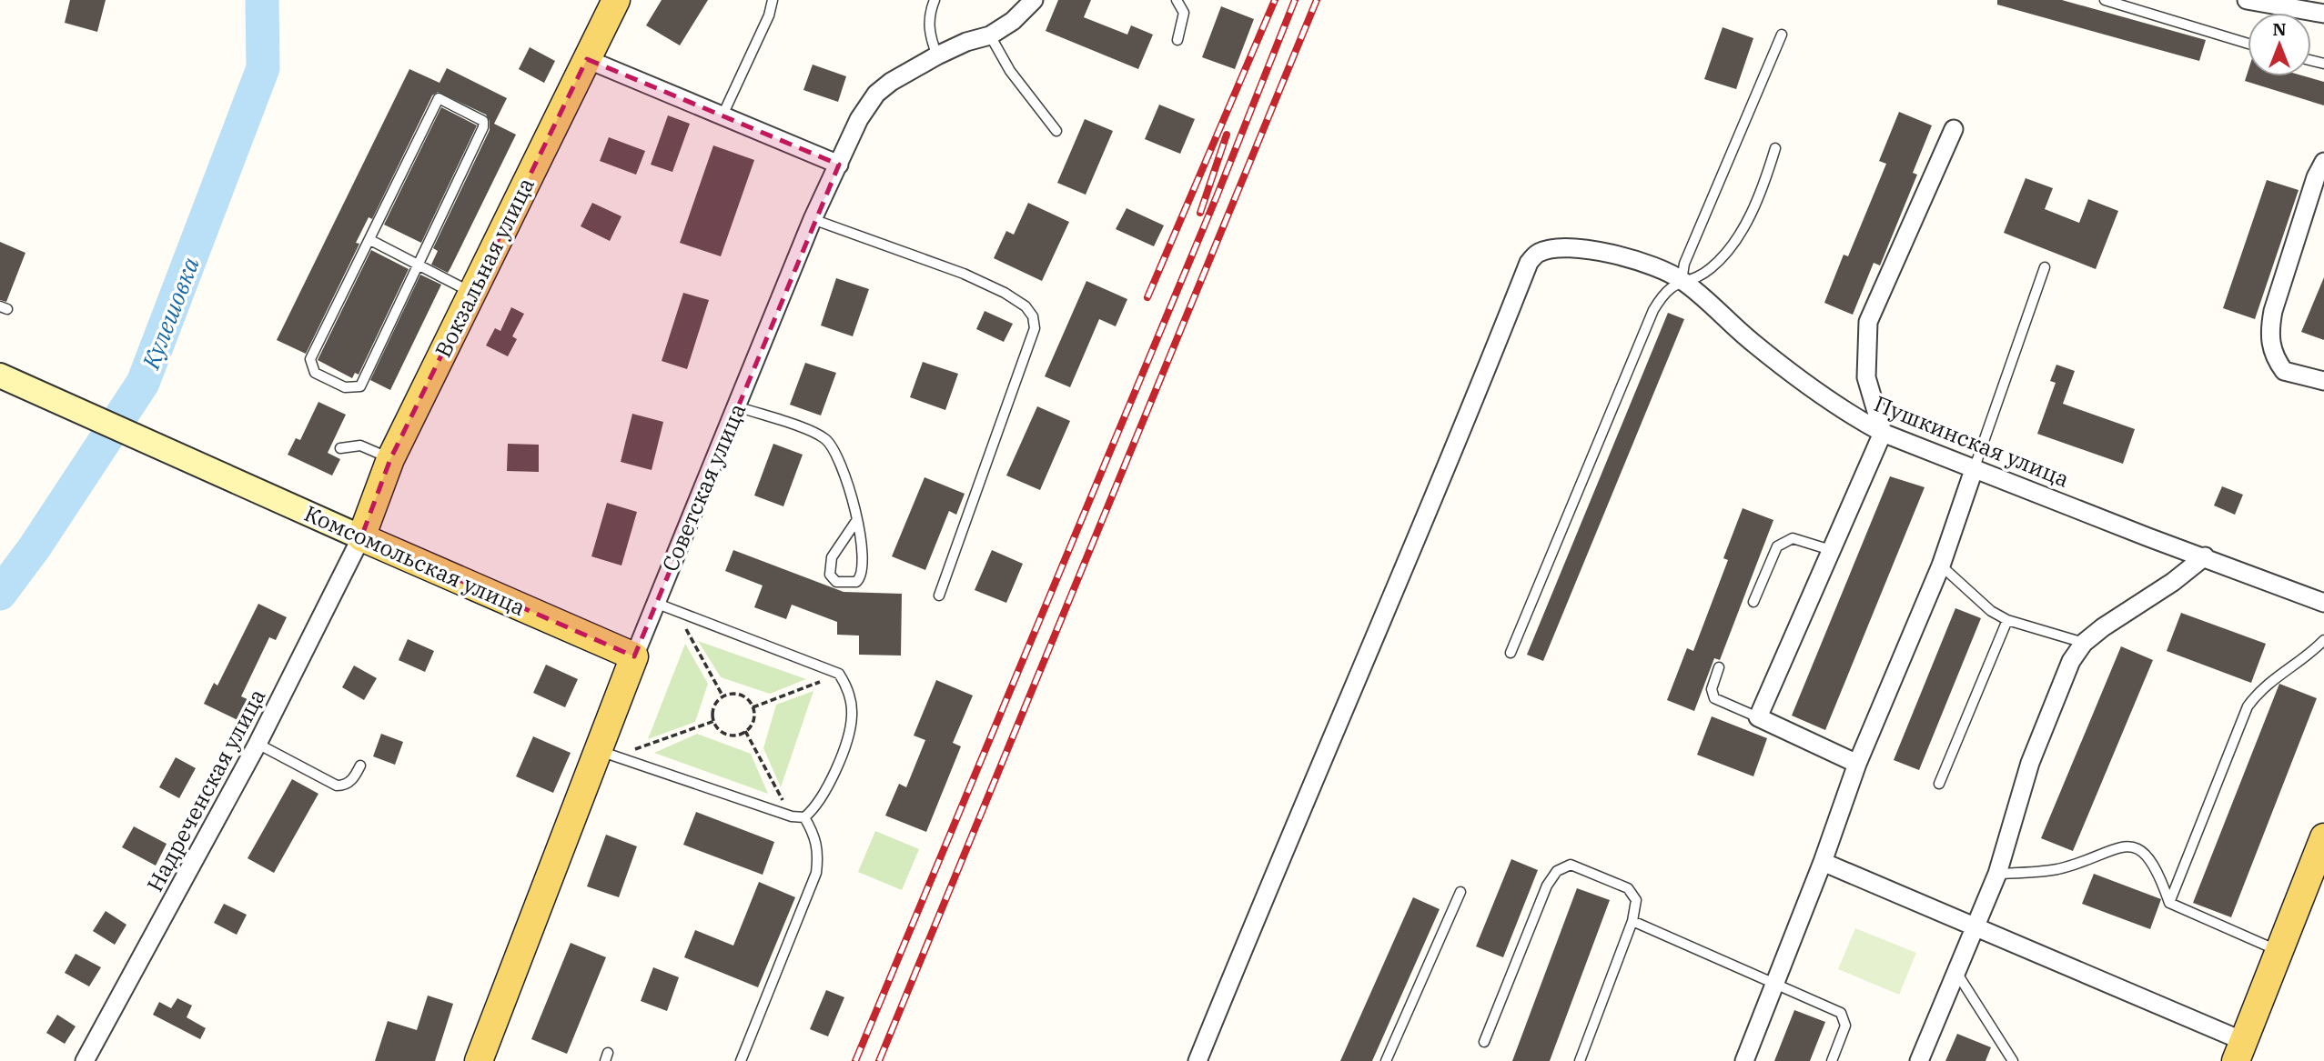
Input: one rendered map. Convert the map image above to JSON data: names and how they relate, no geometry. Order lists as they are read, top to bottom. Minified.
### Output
{"streets":{"main road":["Вокзальная улица","Советская улица","Комсомольская улица"],"street":["Пушкинская улица","Надреченская улица"]},"crossings":[["Вокзальная улица","Комсомольская улица"],["Вокзальная улица","Надреченская улица"],["Советская улица","Комсомольская улица"],["Комсомольская улица","Надреченская улица"]],"water":["Кулешовка"],"north":"top"}
